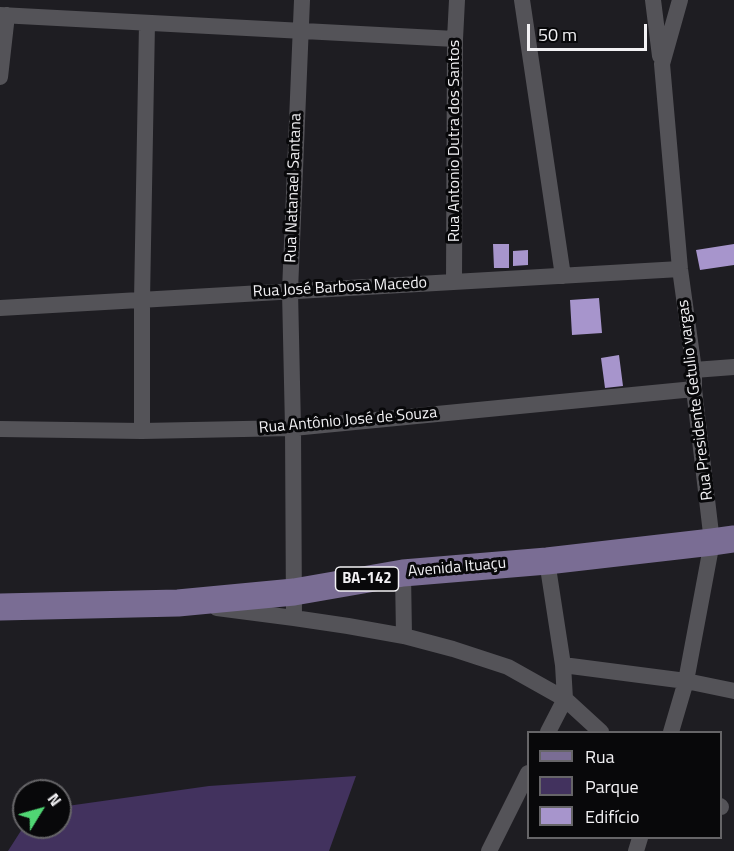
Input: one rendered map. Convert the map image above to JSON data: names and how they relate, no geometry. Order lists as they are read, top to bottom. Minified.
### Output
{"streets":{"main road":["Avenida Ituaçu","BA-142"],"street":["Rua Antonio Dutra dos Santos","Rua Natanael Santana","Rua José Barbosa Macedo","Rua Presidente Getulio vargas","Rua Antônio José de Souza"]},"crossings":[["Rua Antonio Dutra dos Santos","Rua José Barbosa Macedo"],["Rua Natanael Santana","Rua José Barbosa Macedo"],["Rua Natanael Santana","Rua Antônio José de Souza"],["Rua Natanael Santana","Avenida Ituaçu"],["Rua José Barbosa Macedo","Rua Presidente Getulio vargas"],["Rua Presidente Getulio vargas","Rua Antônio José de Souza"],["Rua Presidente Getulio vargas","Avenida Ituaçu"]],"legend":["Rua","Parque","Edifício"],"scale_bar":"50 m","north":"top right"}
